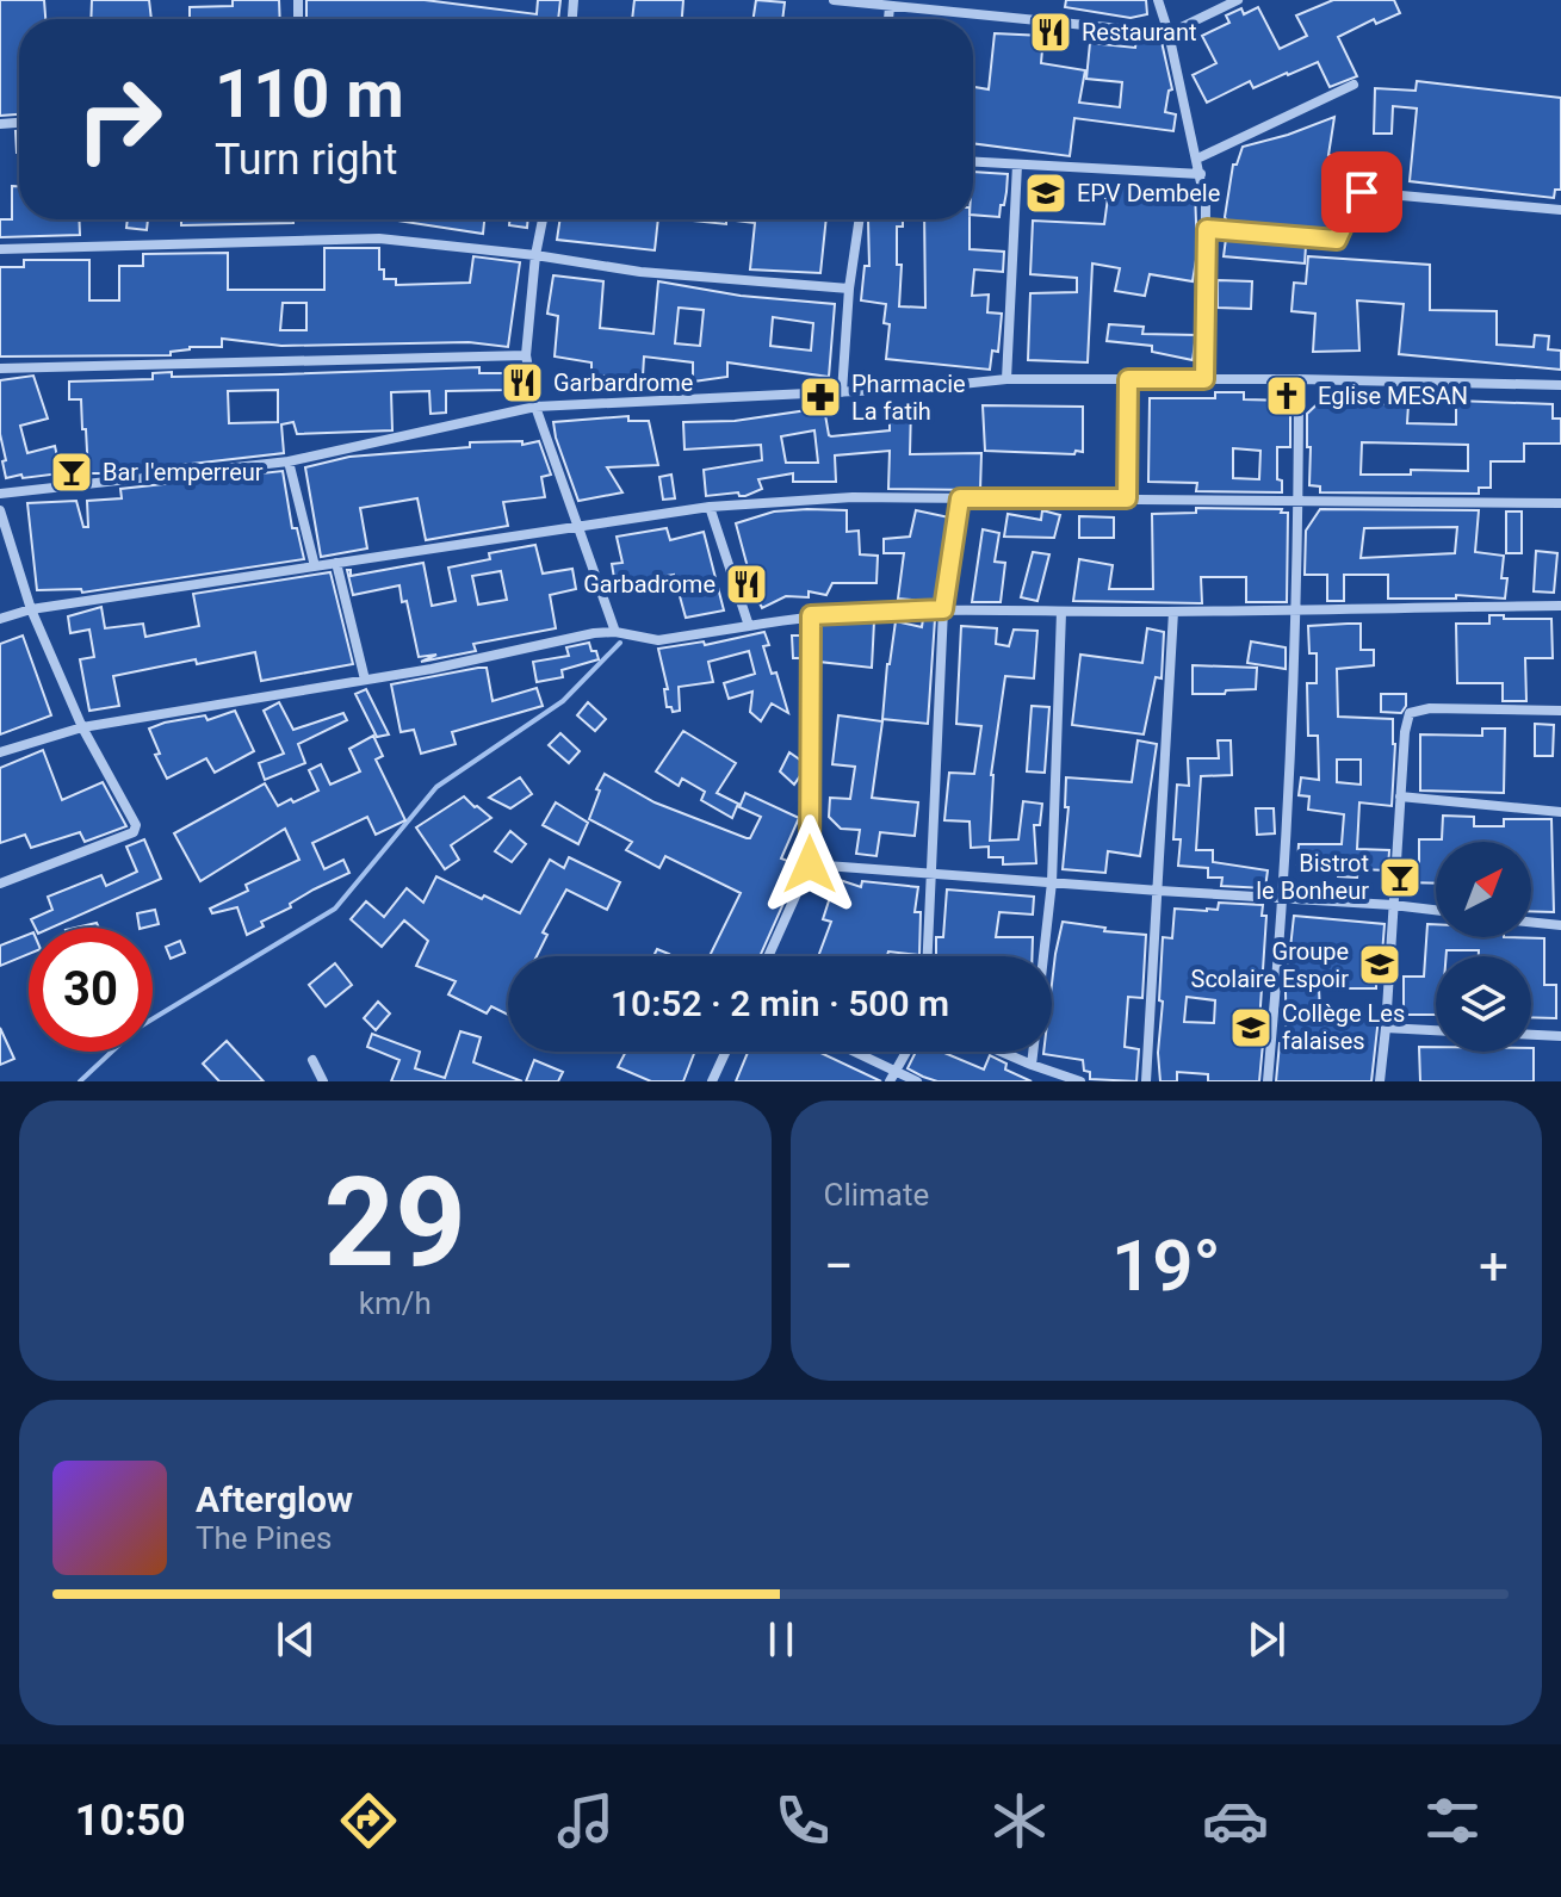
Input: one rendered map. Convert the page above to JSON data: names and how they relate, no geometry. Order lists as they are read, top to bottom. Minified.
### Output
{"places":{"restaurant":["Restaurant","Garbardrome","Garbadrome"],"school or university":["EPV Dembele","Groupe Scolaire Espoir","Collège Les falaises"],"church":["Eglise MESAN"],"pharmacy":["Pharmacie La fatih"],"bar":["Bar l'emperreur","Bistrot le Bonheur"]},"north":"top right","page":{"turn":["110 m","Turn right"],"limit":"30","trip":"10:52 · 2 min · 500 m","tile":[["29","km/h"],"Climate"],"heat":["−","19°","+"],"song":["Afterglow","The Pines"],"tabs":"10:50"}}
